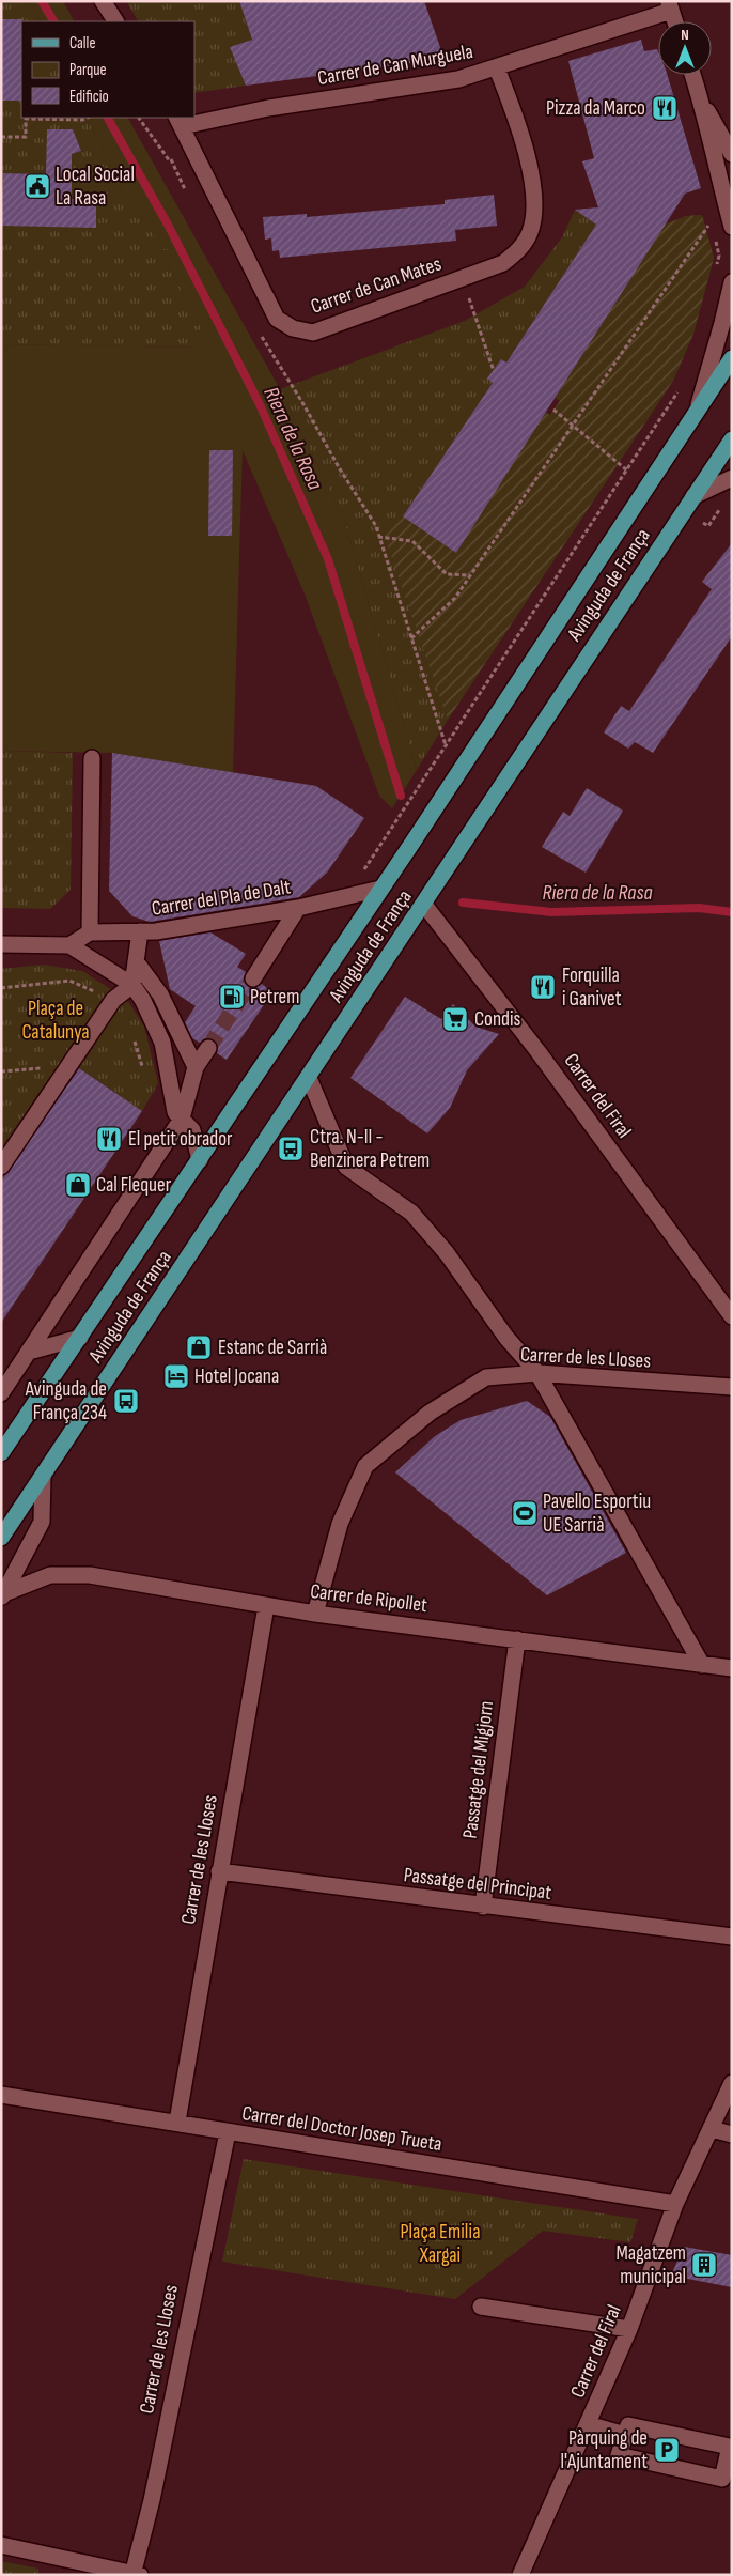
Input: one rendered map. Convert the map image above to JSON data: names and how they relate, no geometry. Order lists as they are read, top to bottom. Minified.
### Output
{"streets":{"main road":["Avinguda de França"],"street":["Carrer de Can Murguela","Carrer de Can Mates","Carrer del Pla de Dalt","Carrer del Firal","Carrer de les Lloses","Carrer de Ripollet","Passatge del Migjorn","Passatge del Principat","Carrer del Doctor Josep Trueta"]},"crossings":[["Carrer de Can Murguela","Carrer de Can Mates"],["Avinguda de França","Carrer del Pla de Dalt"],["Avinguda de França","Carrer del Firal"],["Carrer del Firal","Carrer del Doctor Josep Trueta"],["Carrer de les Lloses","Carrer de Ripollet"],["Carrer de les Lloses","Passatge del Principat"],["Carrer de les Lloses","Carrer del Doctor Josep Trueta"],["Carrer de Ripollet","Passatge del Migjorn"],["Passatge del Migjorn","Passatge del Principat"]],"water":["Riera de la Rasa"],"parks":["Plaça de Catalunya","Plaça Emilia Xargai"],"places":{"restaurant":["Pizza da Marco","Forquilla i Ganivet","El petit obrador"],"public building":["Local Social La Rasa"],"fuel station":["Petrem"],"supermarket":["Condis"],"bus stop":["Ctra. N-II - Benzinera Petrem","Avinguda de França 234"],"shop":["Cal Flequer","Estanc de Sarrià"],"hotel":["Hotel Jocana"],"sports":["Pavello Esportiu UE Sarrià"],"building":["Magatzem municipal"],"parking":["Pàrquing de l'Ajuntament"]},"legend":["Calle","Parque","Edificio"],"north":"top"}
